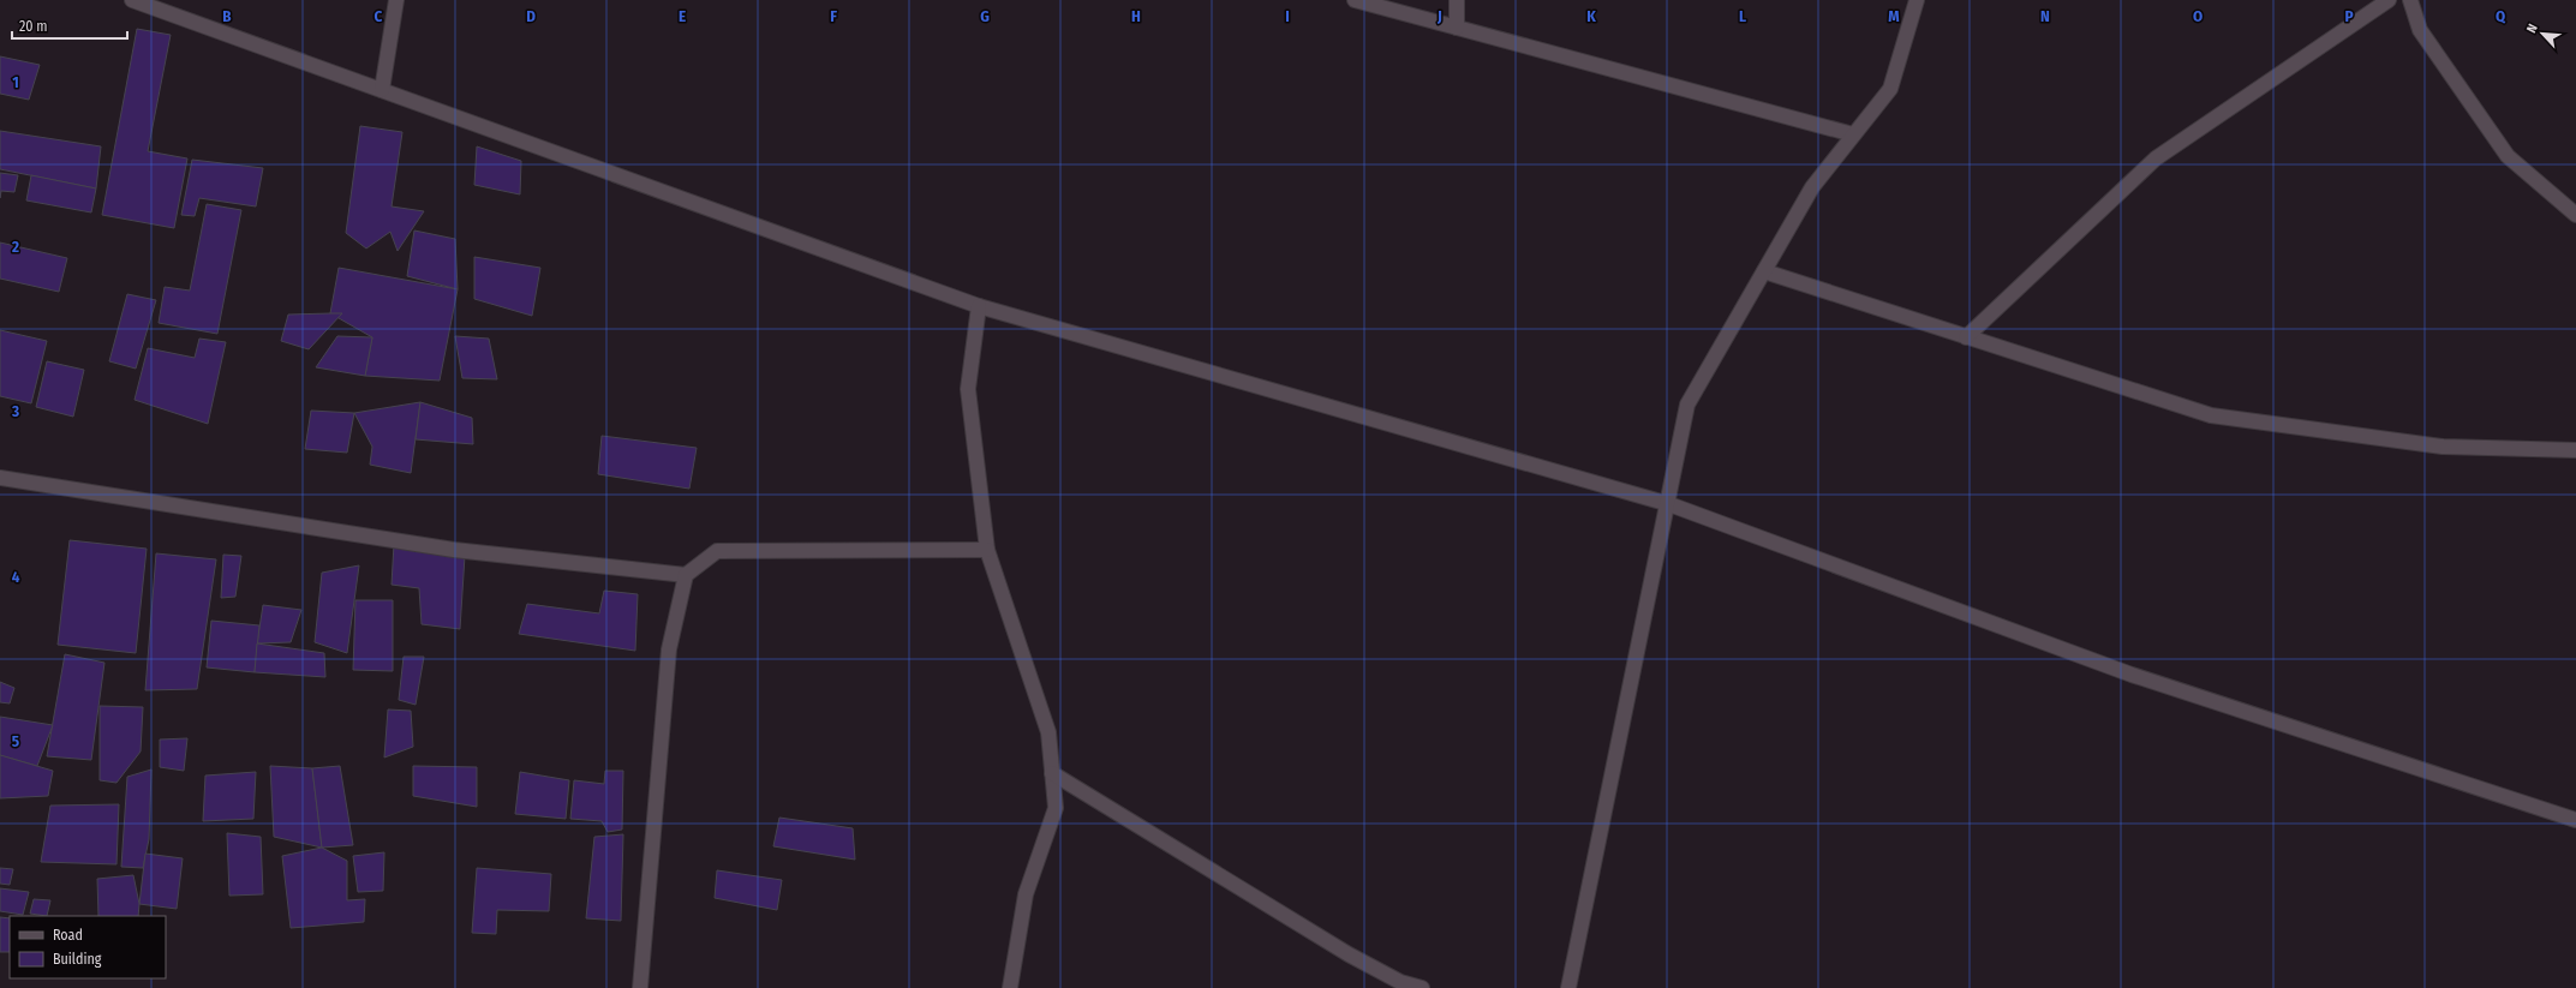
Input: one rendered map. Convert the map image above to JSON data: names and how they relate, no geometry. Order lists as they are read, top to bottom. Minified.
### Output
{"legend":["Road","Building"],"scale_bar":"20 m","north":"top left","grid":{"columns":["B","C","D","E","F","G","H","I","J","K","L","M","N","O","P","Q"],"rows":["1","2","3","4","5"]}}
